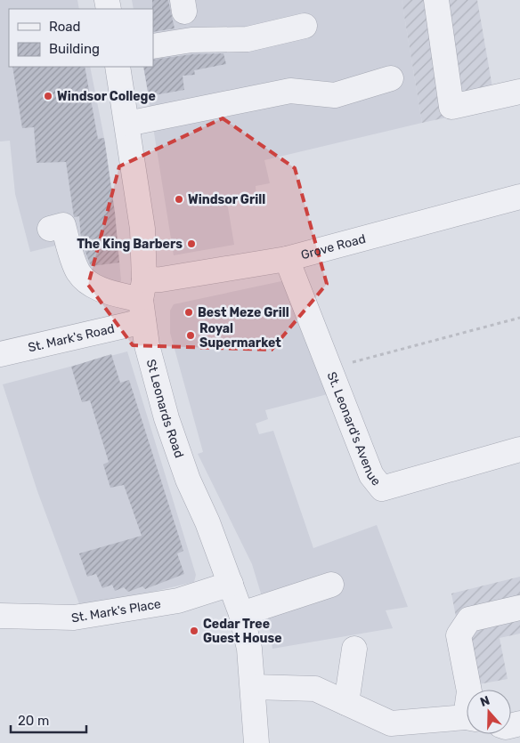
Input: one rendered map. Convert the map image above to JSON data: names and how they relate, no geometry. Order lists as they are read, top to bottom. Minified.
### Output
{"streets":{"street":["Grove Road","St. Mark's Road","St Leonards Road","St. Leonard's Avenue","St. Mark's Place"]},"crossings":[["Grove Road","St. Mark's Road"],["Grove Road","St Leonards Road"],["Grove Road","St. Leonard's Avenue"],["St. Mark's Road","St Leonards Road"],["St Leonards Road","St. Mark's Place"]],"places":["Windsor College","Windsor Grill","The King Barbers","Best Meze Grill","Royal Supermarket","Cedar Tree Guest House"],"legend":["Road","Building"],"scale_bar":"20 m","north":"top"}
